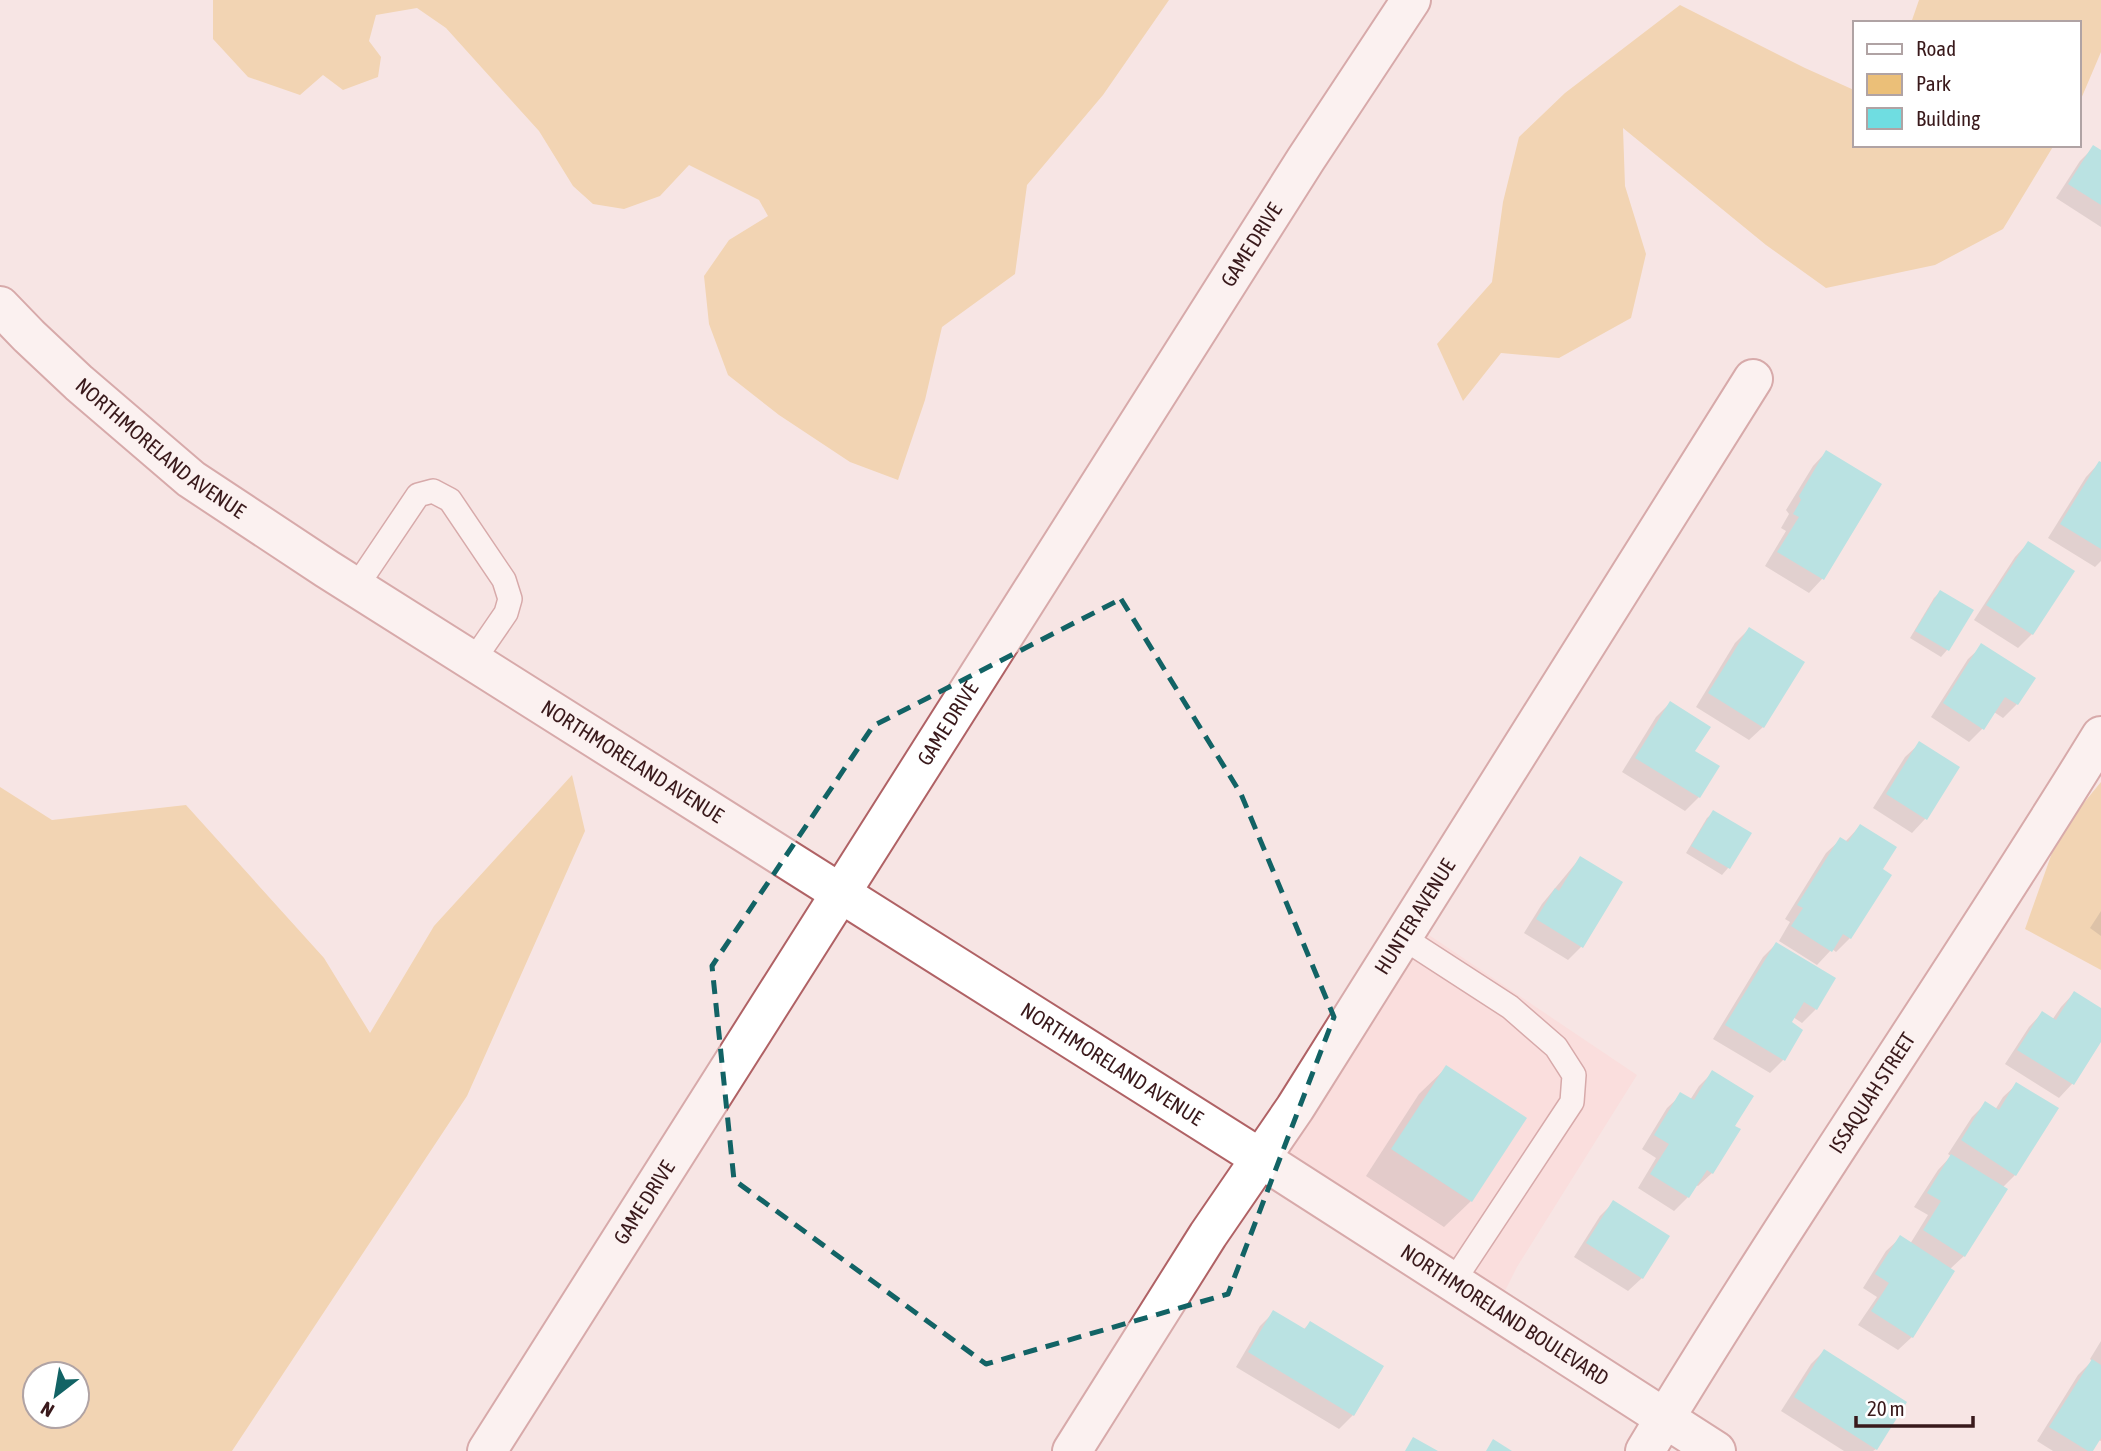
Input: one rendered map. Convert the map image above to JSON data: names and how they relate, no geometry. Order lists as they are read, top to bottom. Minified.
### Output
{"streets":{"street":["GAME DRIVE","NORTHMORELAND AVENUE","HUNTER AVENUE","ISSAQUAH STREET","NORTHMORELAND BOULEVARD"]},"crossings":[["GAME DRIVE","NORTHMORELAND AVENUE"],["NORTHMORELAND AVENUE","HUNTER AVENUE"],["NORTHMORELAND AVENUE","NORTHMORELAND BOULEVARD"],["ISSAQUAH STREET","NORTHMORELAND BOULEVARD"]],"legend":["Road","Park","Building"],"scale_bar":"20 m","north":"bottom left"}
